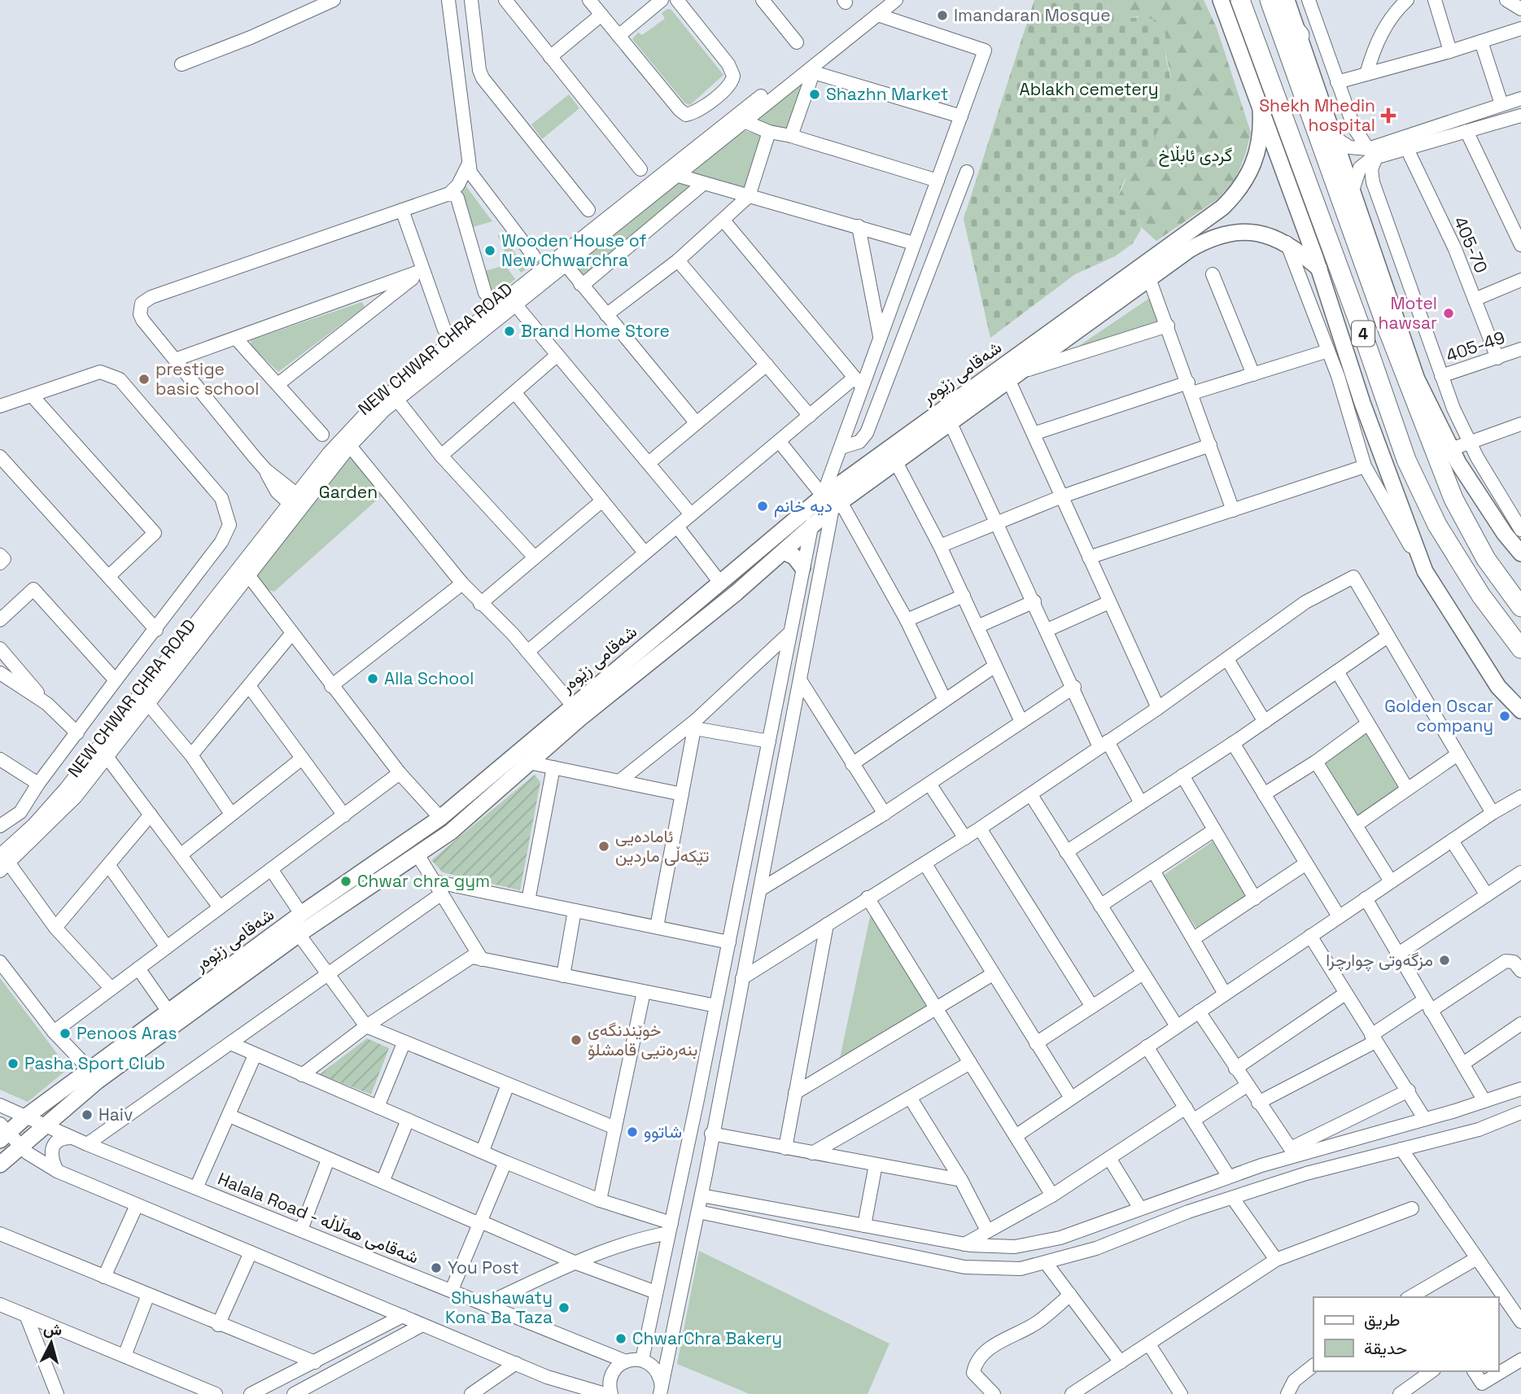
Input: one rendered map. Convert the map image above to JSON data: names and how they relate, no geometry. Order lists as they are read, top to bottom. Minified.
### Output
{"streets":{"highway":["4"],"main road":["شەقامی زێوەر"],"street":["405-70","405-49","NEW CHWAR CHRA ROAD","Halala Road - شەقامی هەڵاڵە"]},"crossings":[["405-70","405-49"],["شەقامی زێوەر","Halala Road - شەقامی هەڵاڵە"]],"parks":["Ablakh cemetery","گردی ئابڵاخ","Garden"],"places":{"other":["Imandaran Mosque","Shazhn Market","Wooden House of New Chwarchra","Motel hawsar","Brand Home Store","prestige basic school","دیە خانم","Alla School","Golden Oscar company","ئامادەیی تێکەڵی ماردین","Chwar chra gym","مزگەوتی چوارچرا","Penoos Aras","خوێندنگەی بنەرەتیی قامشلۆ","Pasha Sport Club","Haiv","شاتوو","You Post","Shushawaty Kona Ba Taza","ChwarChra Bakery"],"health":["Shekh Mhedin hospital"]},"legend":["طريق","حديقة"],"north":"top"}
